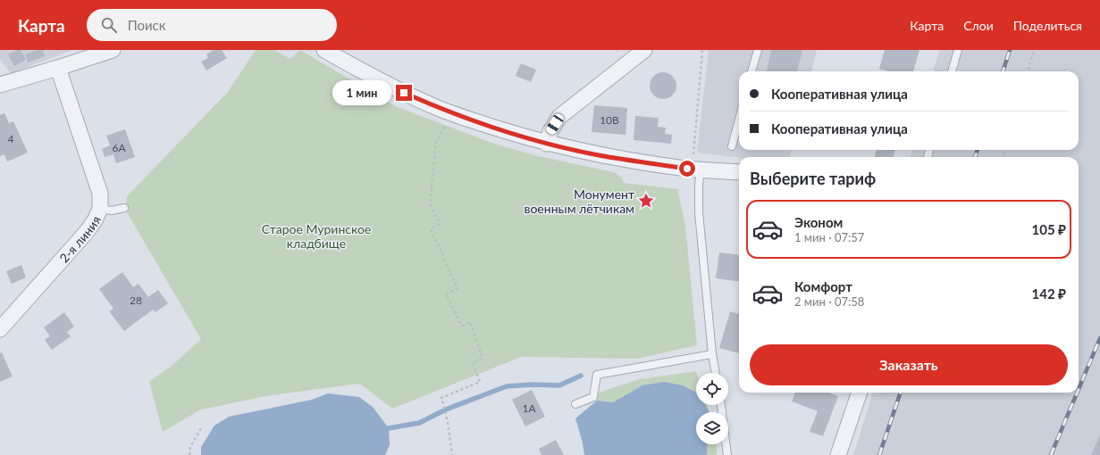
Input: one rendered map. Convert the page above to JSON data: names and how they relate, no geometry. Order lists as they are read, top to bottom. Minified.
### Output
{"streets":{"street":["2-я линия"]},"parks":["Старое Муринское кладбище"],"places":{"place":["Монумент военным лётчикам"]},"house_numbers":["10В","4","6А","28","1А"],"page":{"header":"Карта","search":"Поиск","nav":["Карта","Слои","Поделиться"],"banner":["Кооперативная улица","Кооперативная улица"],"bubble":"1 мин","heading":"Выберите тариф","list":[{"name":"Эконом","note":"1 мин · 07:57","value":"105 ₽"},{"name":"Комфорт","note":"2 мин · 07:58","value":"142 ₽"}],"buttons":"Заказать"}}
